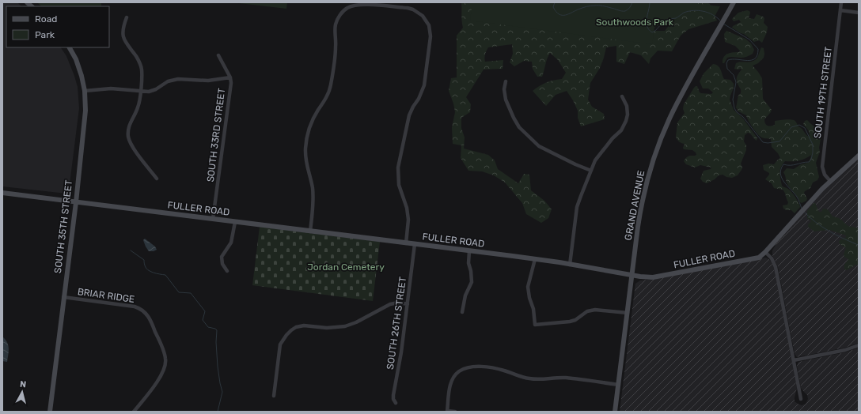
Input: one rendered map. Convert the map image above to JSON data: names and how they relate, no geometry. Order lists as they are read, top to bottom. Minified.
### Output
{"streets":{"street":["SOUTH 19TH STREET","SOUTH 33RD STREET","GRAND AVENUE","FULLER ROAD","SOUTH 35TH STREET","BRIAR RIDGE","SOUTH 26TH STREET"]},"crossings":[["SOUTH 19TH STREET","FULLER ROAD"],["SOUTH 33RD STREET","FULLER ROAD"],["GRAND AVENUE","FULLER ROAD"],["FULLER ROAD","SOUTH 35TH STREET"],["FULLER ROAD","SOUTH 26TH STREET"],["SOUTH 35TH STREET","BRIAR RIDGE"]],"parks":["Southwoods Park","Jordan Cemetery"],"legend":["Road","Park"],"north":"top"}
